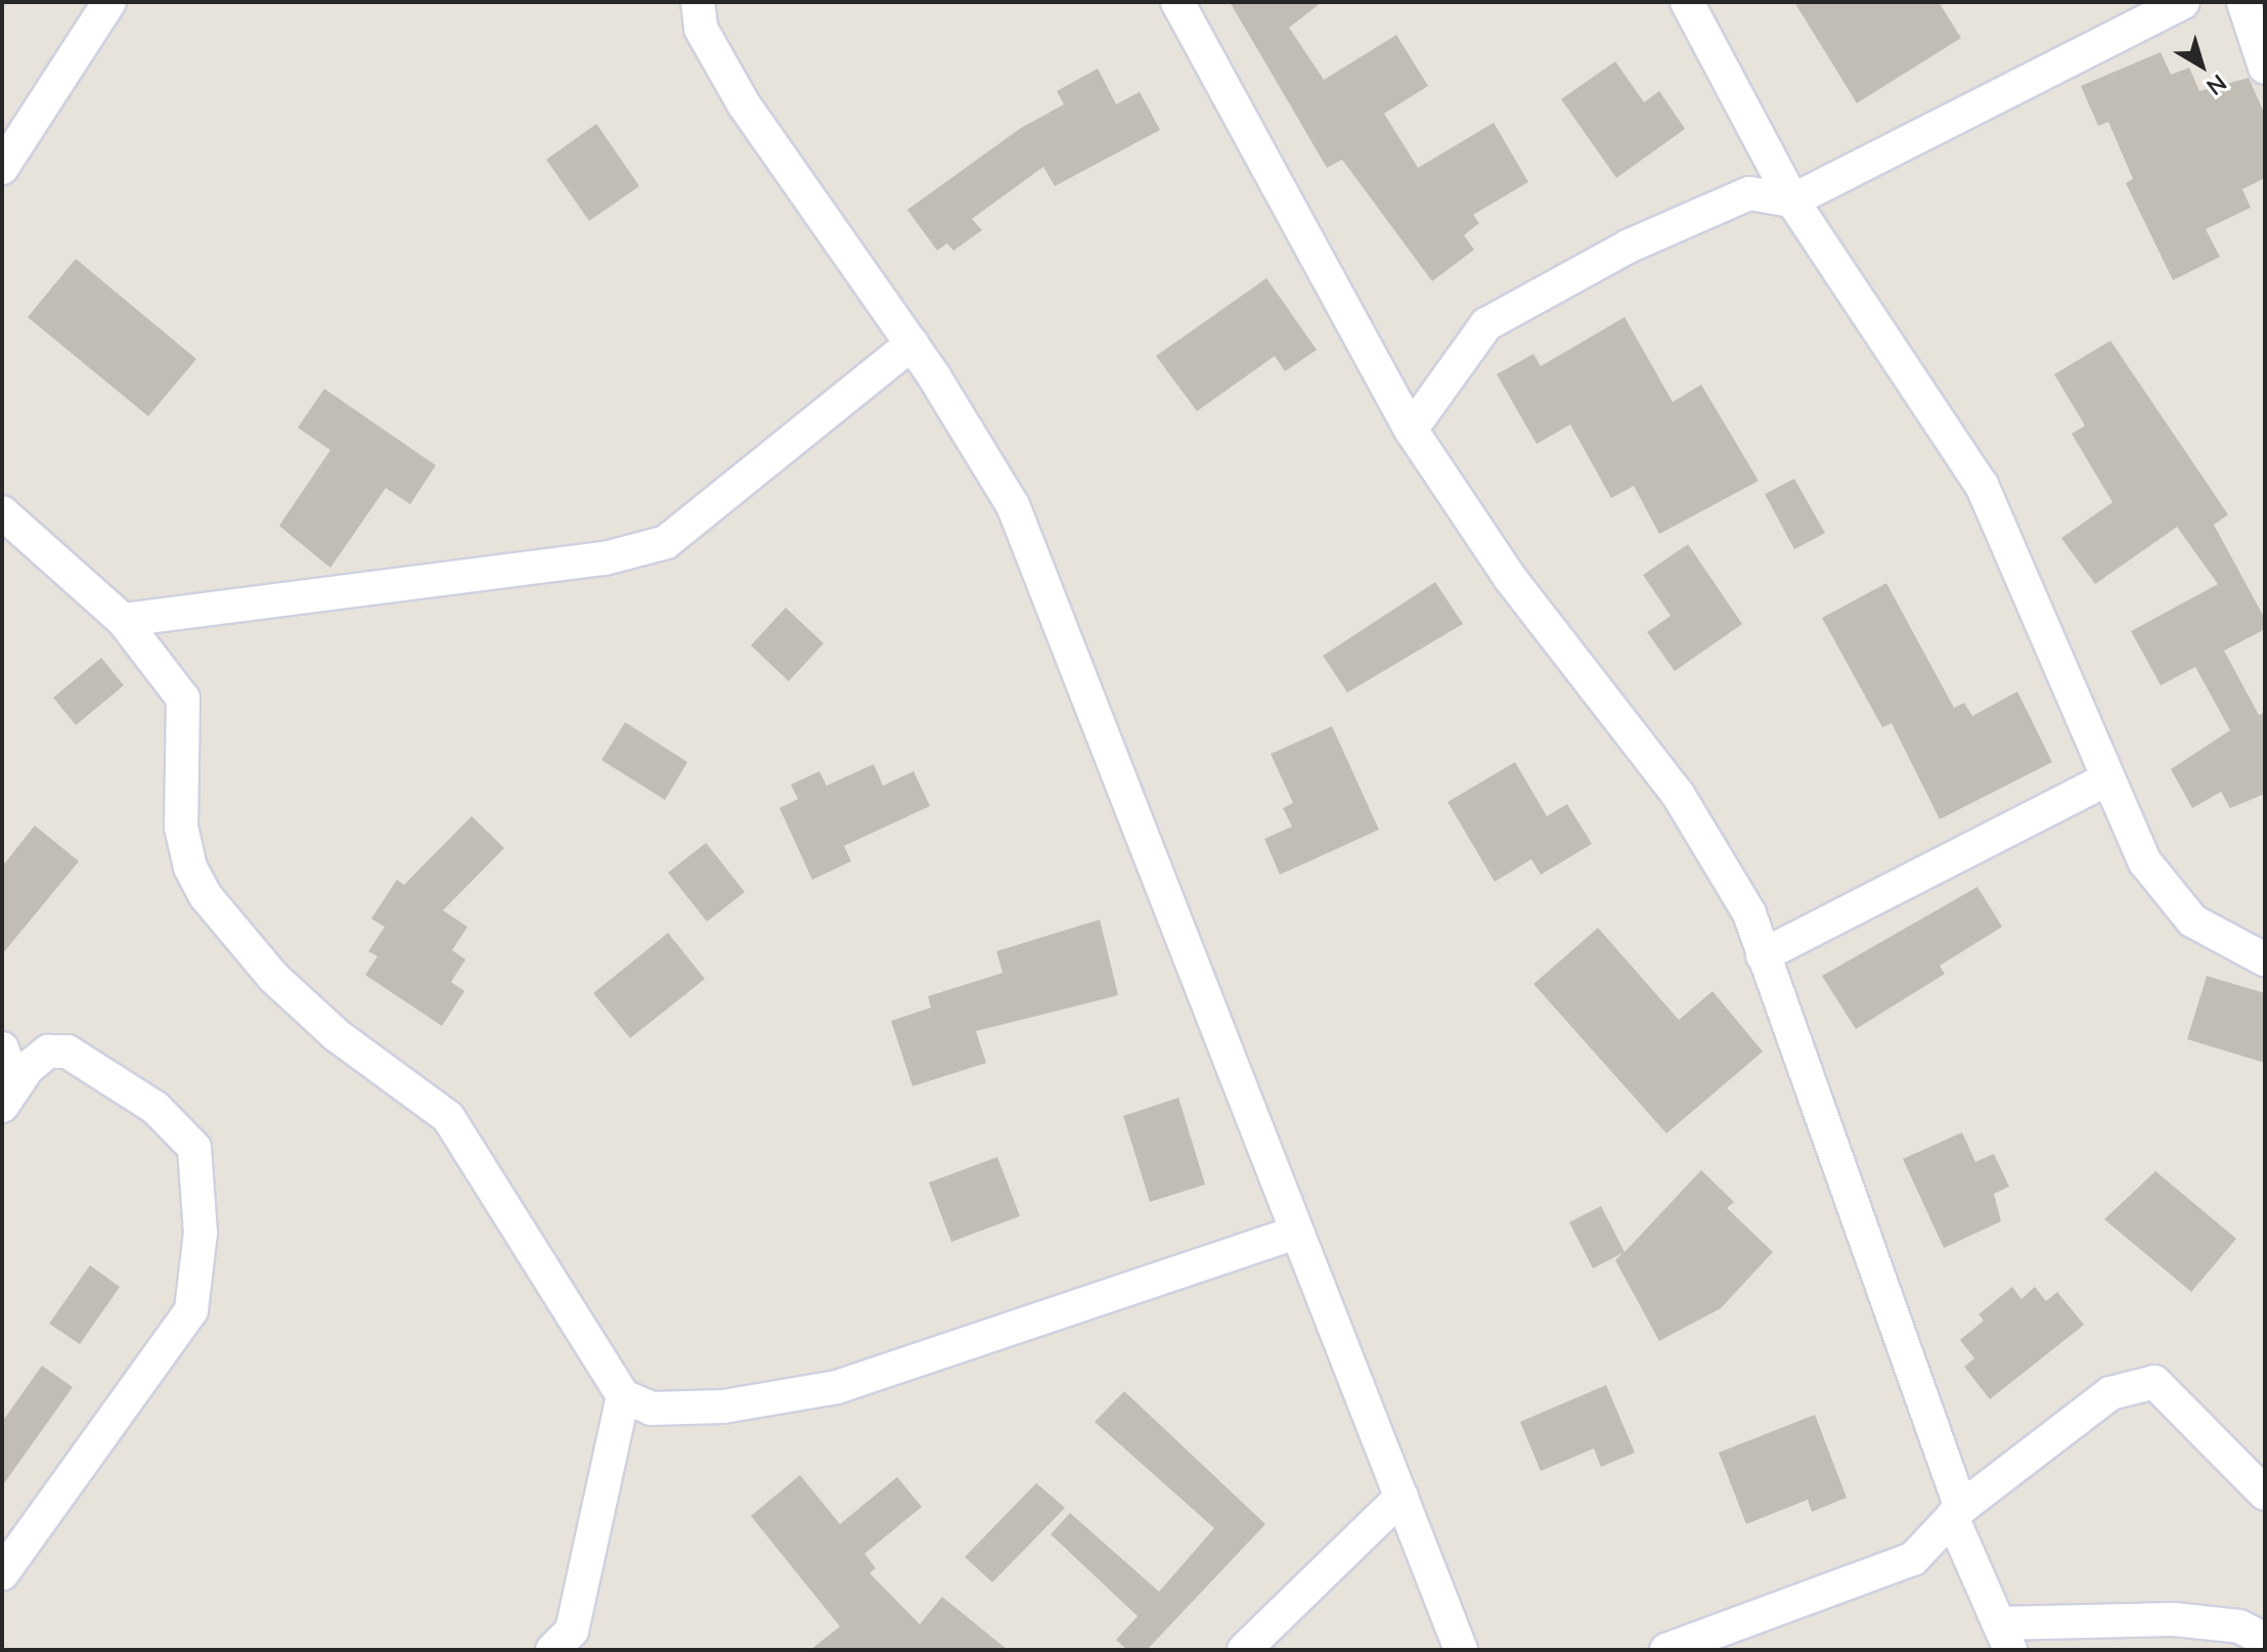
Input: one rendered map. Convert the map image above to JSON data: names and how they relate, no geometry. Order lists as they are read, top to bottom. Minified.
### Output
{"north":"bottom right"}
